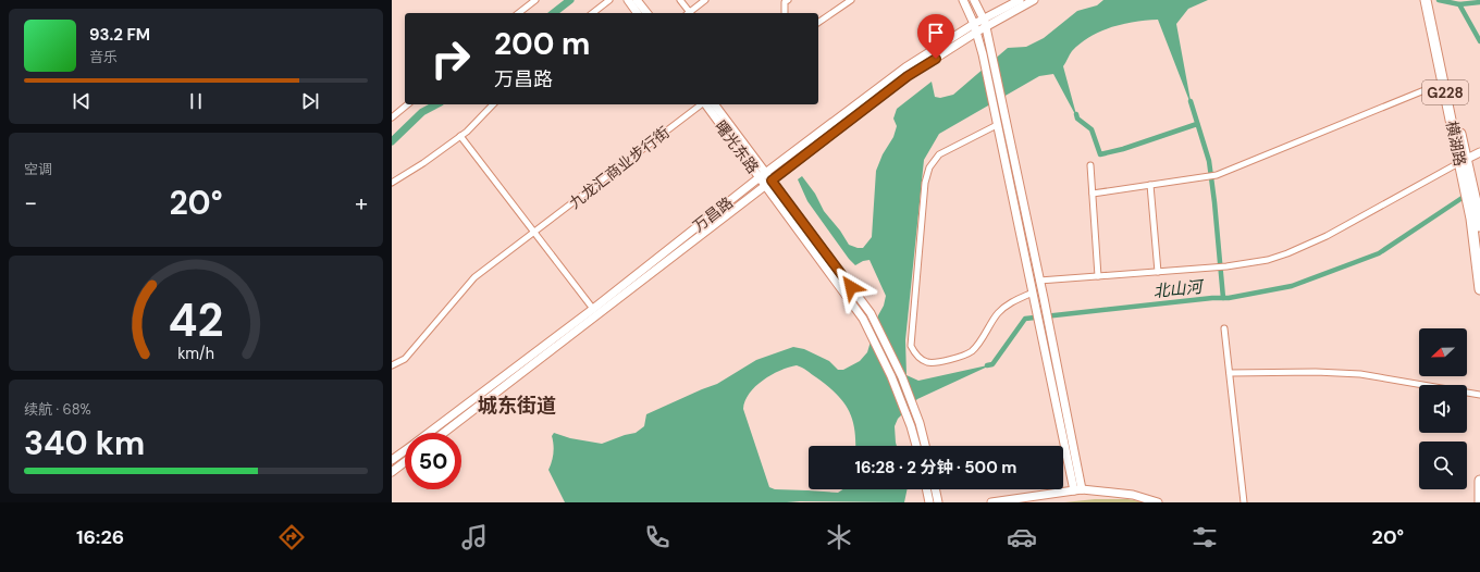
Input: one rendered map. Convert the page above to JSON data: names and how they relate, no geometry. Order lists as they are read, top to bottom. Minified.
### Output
{"streets":{"highway":["G228","横湖路"],"main road":["曙光东路","万昌路"],"street":["九龙汇商业步行街"]},"crossings":[["曙光东路","万昌路"]],"districts":["城东街道"],"water":["北山河"],"north":"left","page":{"turn":["200 m","万昌路"],"song":["93.2 FM","音乐"],"tile":["空调",["续航 · 68%","340 km"]],"heat":["−","20°","+"],"limit":"50","trip":"16:28 · 2 分钟 · 500 m","tabs":["16:26","20°"],"gauge":["42","km/h"]}}
